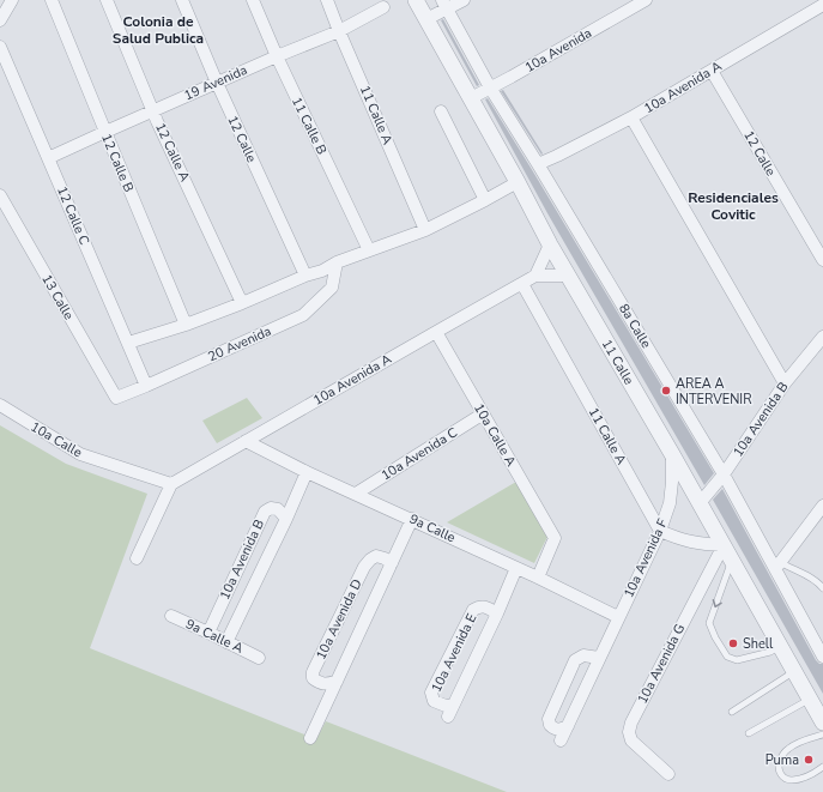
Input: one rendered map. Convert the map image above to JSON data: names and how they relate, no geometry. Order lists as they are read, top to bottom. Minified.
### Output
{"streets":{"street":["10a Avenida","19 Avenida","10a Avenida A","11 Calle A","11 Calle B","12 Calle","12 Calle A","12 Calle B","12 Calle C","13 Calle","8a Calle","20 Avenida","11 Calle","10a Avenida B","10a Calle A","10a Calle","10a Avenida C","9a Calle","10a Avenida F","10a Avenida D","9a Calle A","10a Avenida E","10a Avenida G"]},"crossings":[["10a Avenida","8a Calle"],["10a Avenida","11 Calle"],["19 Avenida","11 Calle A"],["19 Avenida","11 Calle B"],["19 Avenida","12 Calle"],["19 Avenida","12 Calle A"],["19 Avenida","12 Calle B"],["19 Avenida","12 Calle C"],["10a Avenida A","11 Calle A"],["10a Avenida A","12 Calle"],["10a Avenida A","8a Calle"],["10a Avenida A","10a Calle A"],["10a Avenida A","10a Calle"],["10a Avenida A","9a Calle"],["11 Calle A","10a Avenida F"],["12 Calle C","20 Avenida"],["13 Calle","20 Avenida"],["8a Calle","10a Avenida B"],["11 Calle","10a Avenida B"],["11 Calle","10a Avenida F"],["11 Calle","10a Avenida G"],["10a Avenida B","9a Calle"],["10a Avenida B","9a Calle A"],["10a Calle A","10a Avenida C"],["10a Calle A","9a Calle"],["10a Avenida C","9a Calle"],["9a Calle","10a Avenida F"],["9a Calle","10a Avenida D"],["9a Calle","10a Avenida E"]],"districts":["Colonia de Salud Publica","Residenciales Covitic"],"places":["AREA A INTERVENIR","Shell","Puma"]}
